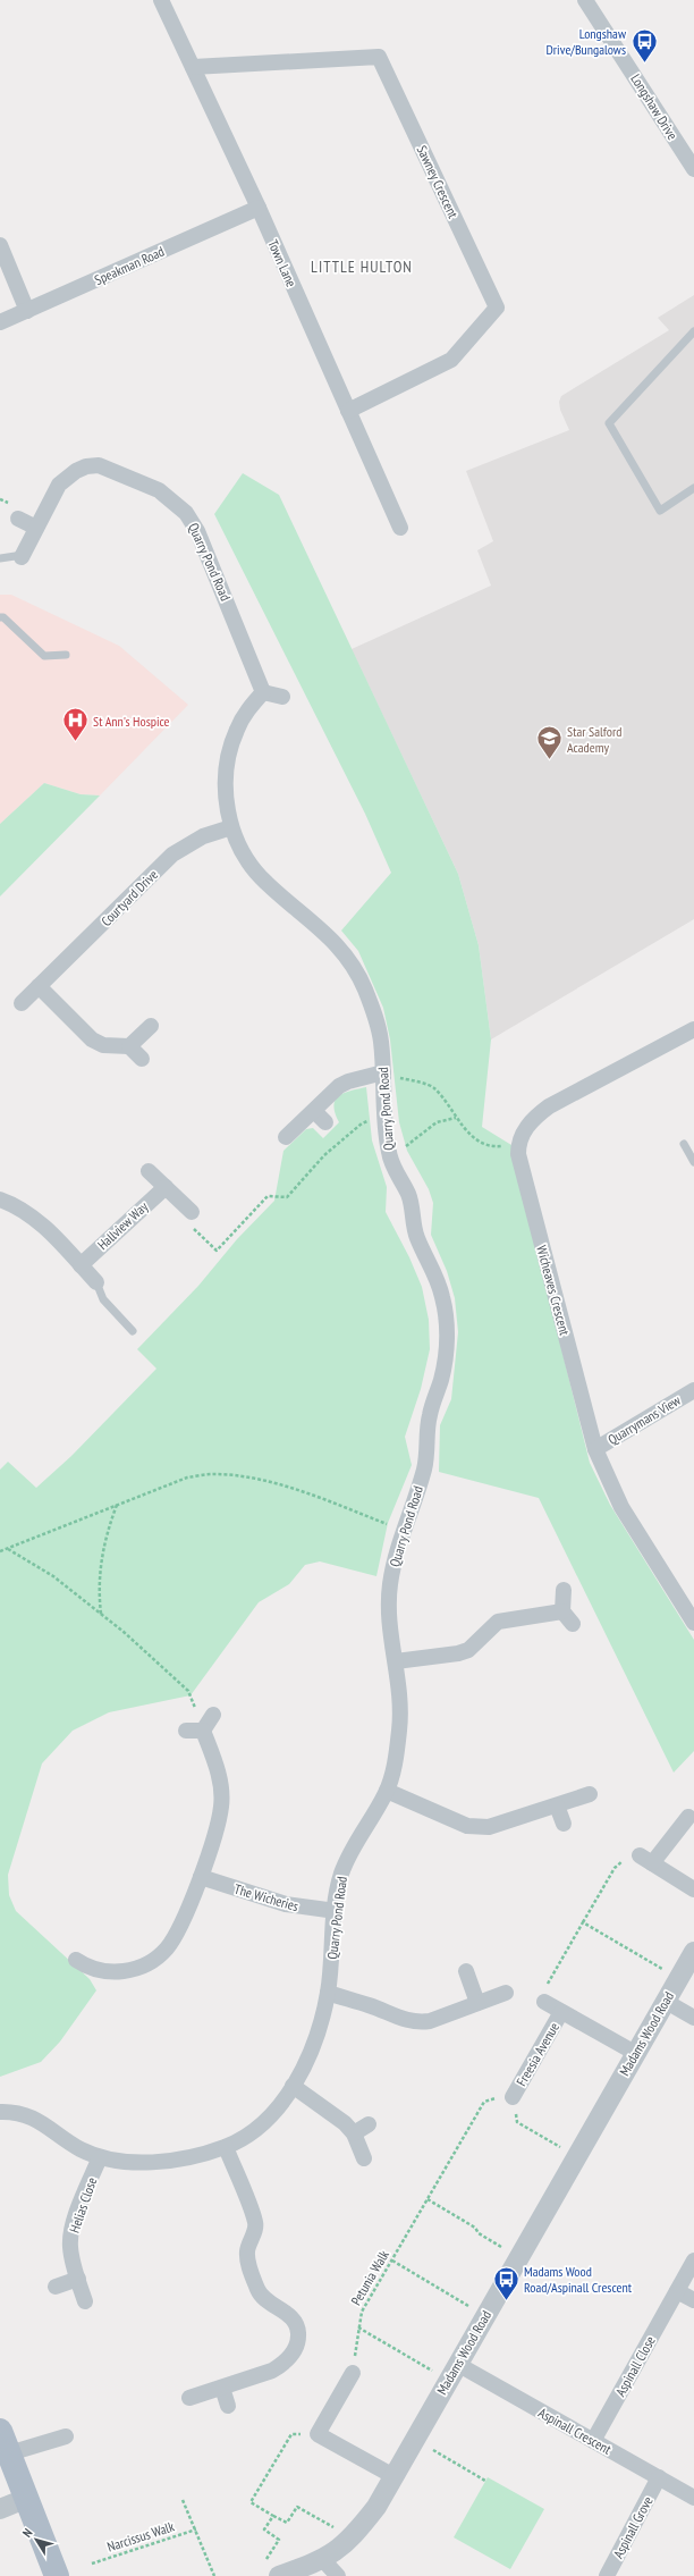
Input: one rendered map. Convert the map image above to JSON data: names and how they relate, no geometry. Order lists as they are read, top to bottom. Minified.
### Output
{"streets":{"street":["Longshaw Drive","Sawney Crescent","Town Lane","Speakman Road","Quarry Pond Road","Courtyard Drive","Hallview Way","Wicheaves Crescent","Quarrymans View","The Wicheries","Madams Wood Road","Freesia Avenue","Helias Close","Aspinall Close","Aspinall Crescent","Aspinall Grove"],"path":["Petunia Walk","Narcissus Walk"]},"crossings":[["Sawney Crescent","Town Lane"],["Town Lane","Speakman Road"],["Quarry Pond Road","Courtyard Drive"],["Quarry Pond Road","The Wicheries"],["Quarry Pond Road","Helias Close"],["Wicheaves Crescent","Quarrymans View"],["Madams Wood Road","Freesia Avenue"],["Madams Wood Road","Aspinall Crescent"],["Freesia Avenue","Petunia Walk"],["Aspinall Close","Aspinall Crescent"],["Aspinall Crescent","Aspinall Grove"]],"districts":["LITTLE HULTON"],"places":{"bus stop":["Longshaw Drive/Bungalows","Madams Wood Road/Aspinall Crescent"],"hospital":["St Ann's Hospice"],"school or university":["Star Salford Academy"]},"north":"top left"}
